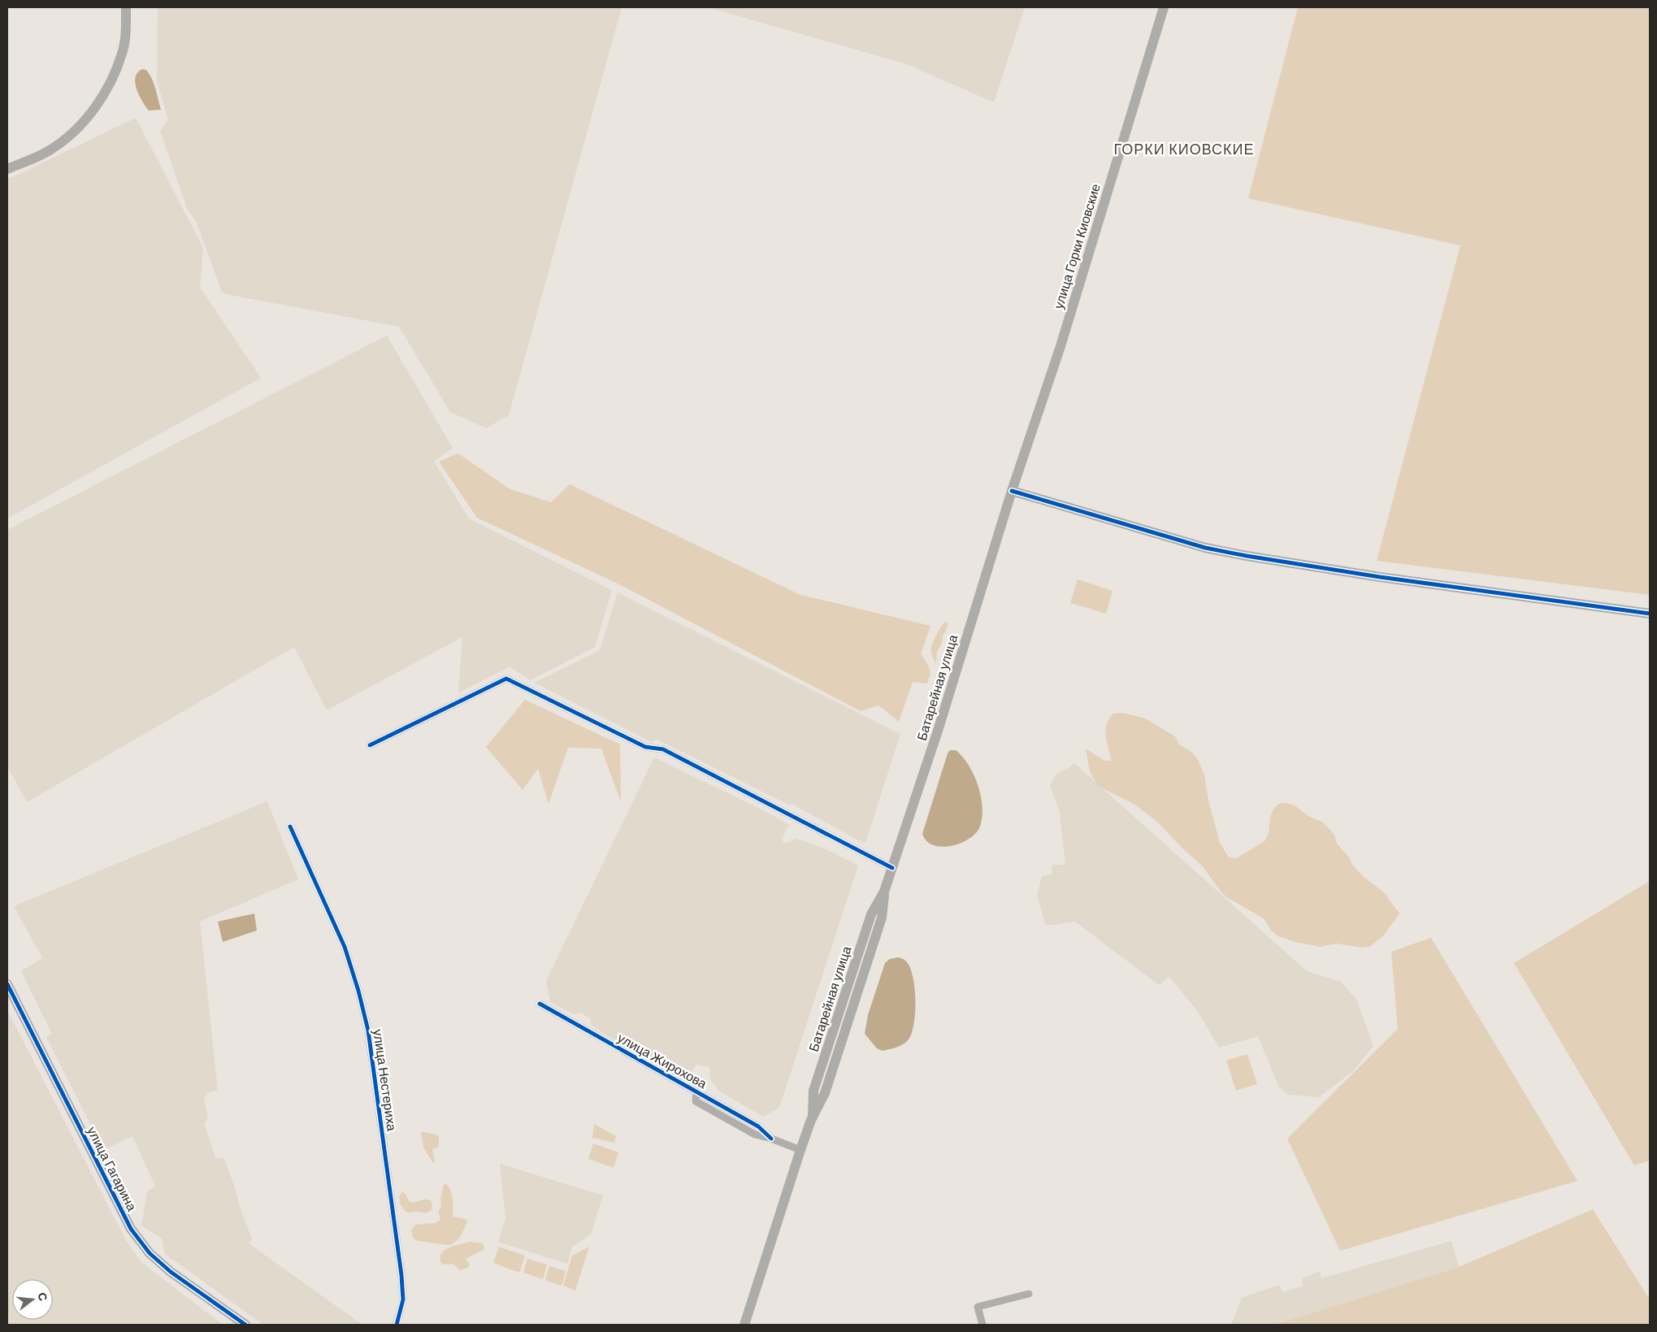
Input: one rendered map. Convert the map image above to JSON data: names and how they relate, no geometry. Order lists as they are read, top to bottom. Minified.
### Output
{"streets":{"main road":["улица Горки Киовские","Батарейная улица","улица Гагарина"],"street":["улица Жирохова","улица Нестериха"]},"crossings":[["улица Горки Киовские","Батарейная улица"],["Батарейная улица","улица Жирохова"]],"districts":["ГОРКИ КИОВСКИЕ"],"north":"right"}
